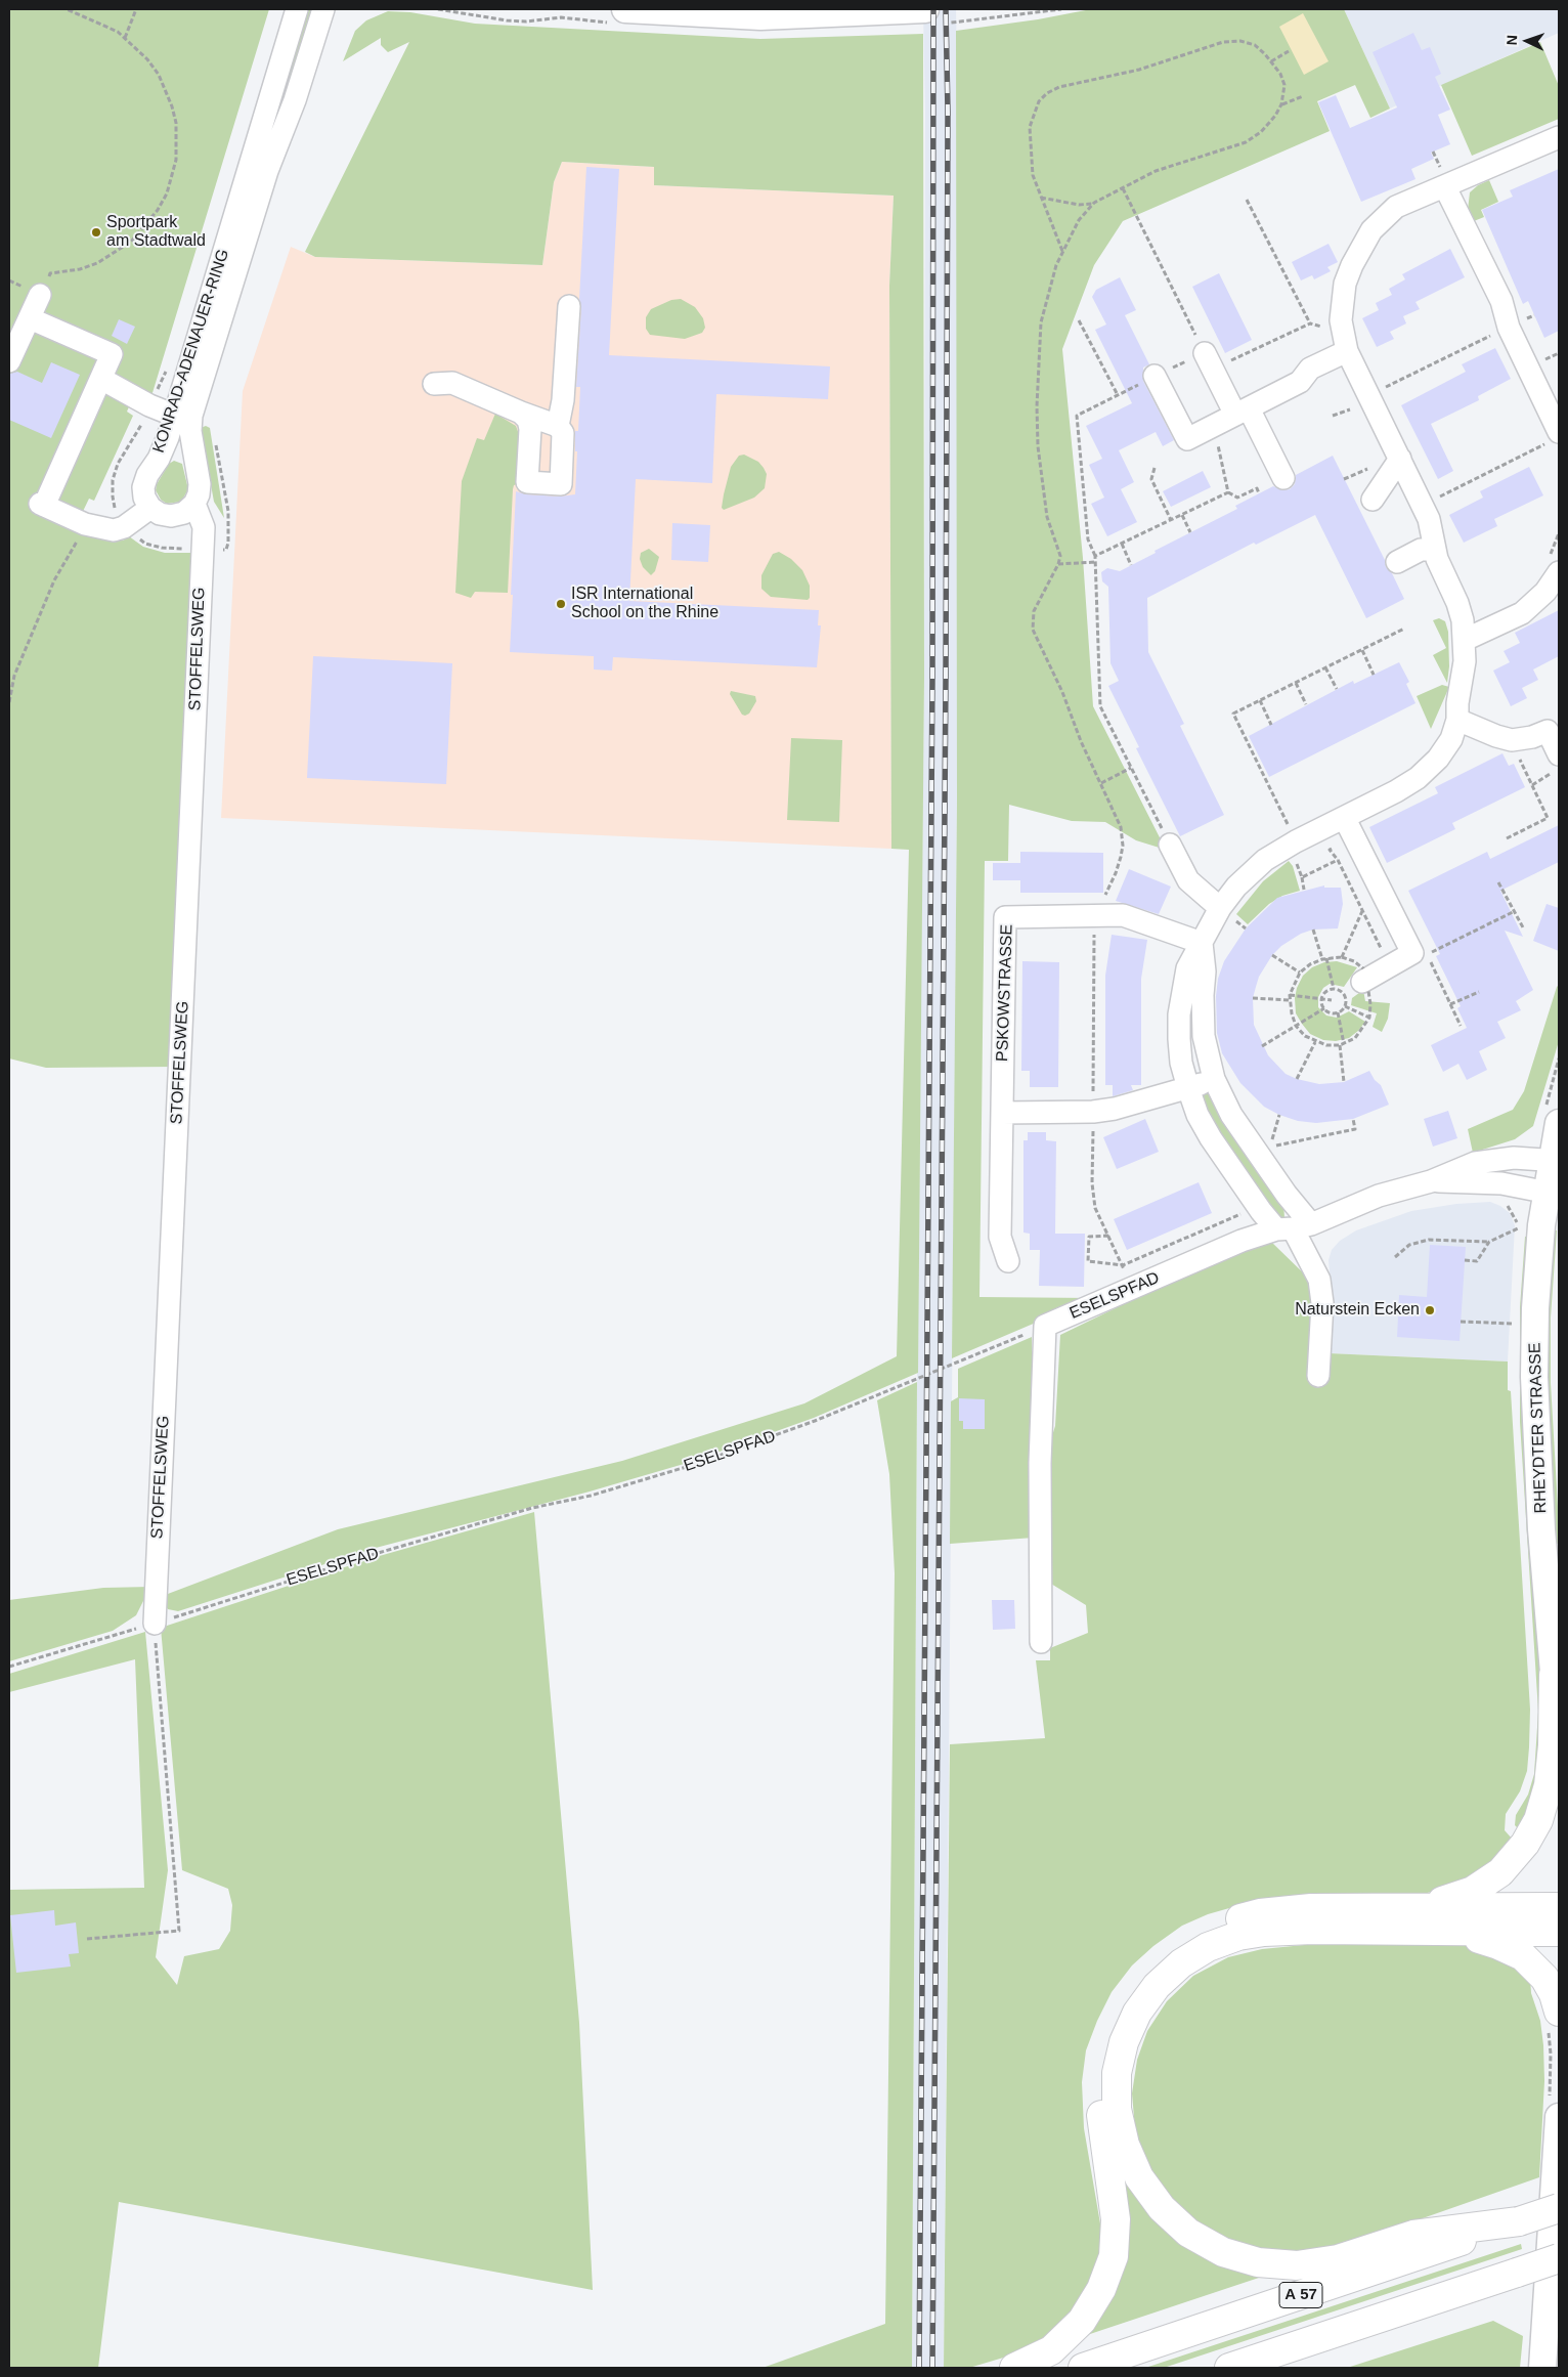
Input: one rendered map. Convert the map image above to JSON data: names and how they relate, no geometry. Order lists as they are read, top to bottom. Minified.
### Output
{"streets":{"highway":["A 57"],"main road":["RHEYDTER STRASSE"],"street":["KONRAD-ADENAUER-RING","STOFFELSWEG","PSKOWSTRASSE","ESELSPFAD"]},"crossings":[["KONRAD-ADENAUER-RING","STOFFELSWEG"],["STOFFELSWEG","ESELSPFAD"],["ESELSPFAD","RHEYDTER STRASSE"]],"places":["Sportpark am Stadtwald","ISR International School on the Rhine","Naturstein Ecken"],"north":"left"}
